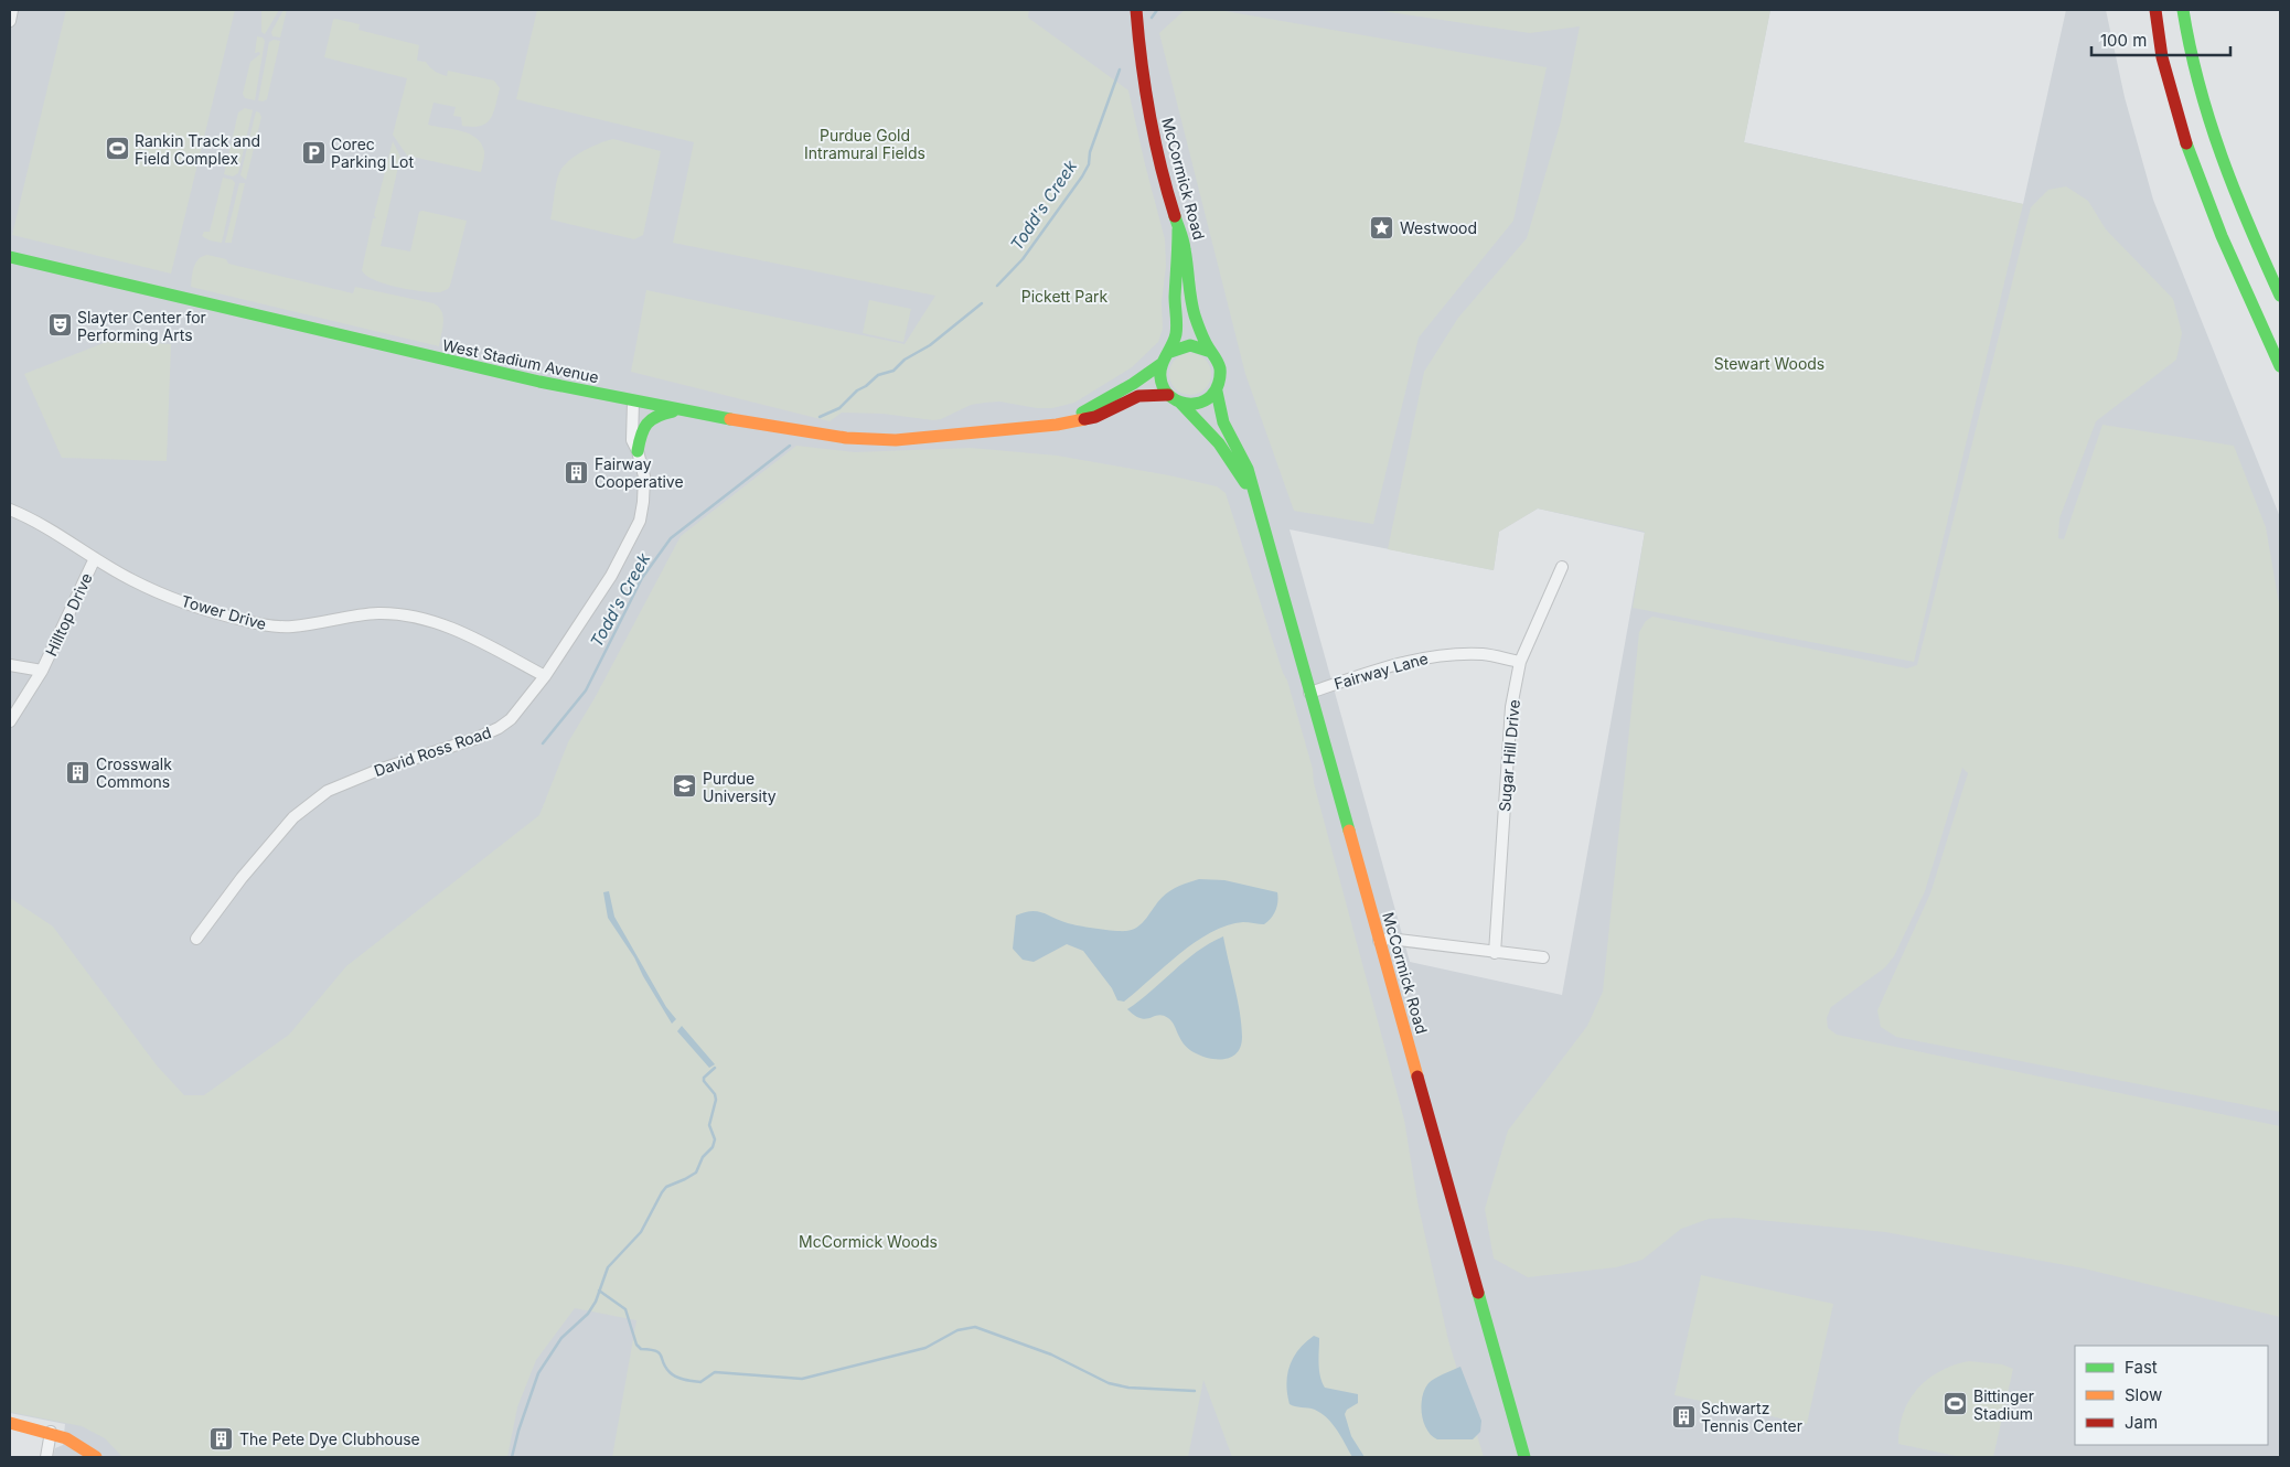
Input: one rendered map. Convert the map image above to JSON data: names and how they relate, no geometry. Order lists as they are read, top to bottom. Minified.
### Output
{"streets":{"street":["McCormick Road","West Stadium Avenue","Tower Drive","Hilltop Drive","Fairway Lane","David Ross Road","Sugar Hill Drive"]},"crossings":[["McCormick Road","West Stadium Avenue"],["McCormick Road","Fairway Lane"],["West Stadium Avenue","David Ross Road"],["Tower Drive","Hilltop Drive"],["Tower Drive","David Ross Road"],["Fairway Lane","Sugar Hill Drive"]],"water":["Todd's Creek"],"parks":["Purdue Gold Intramural Fields","Pickett Park","Stewart Woods","McCormick Woods"],"places":{"sports":["Rankin Track and Field Complex","Bittinger Stadium"],"parking":["Corec Parking Lot"],"place":["Westwood"],"theatre":["Slayter Center for Performing Arts"],"building":["Fairway Cooperative","Crosswalk Commons","Schwartz Tennis Center","The Pete Dye Clubhouse"],"school or university":["Purdue University"]},"legend":["Fast","Slow","Jam"],"scale_bar":"100 m"}
